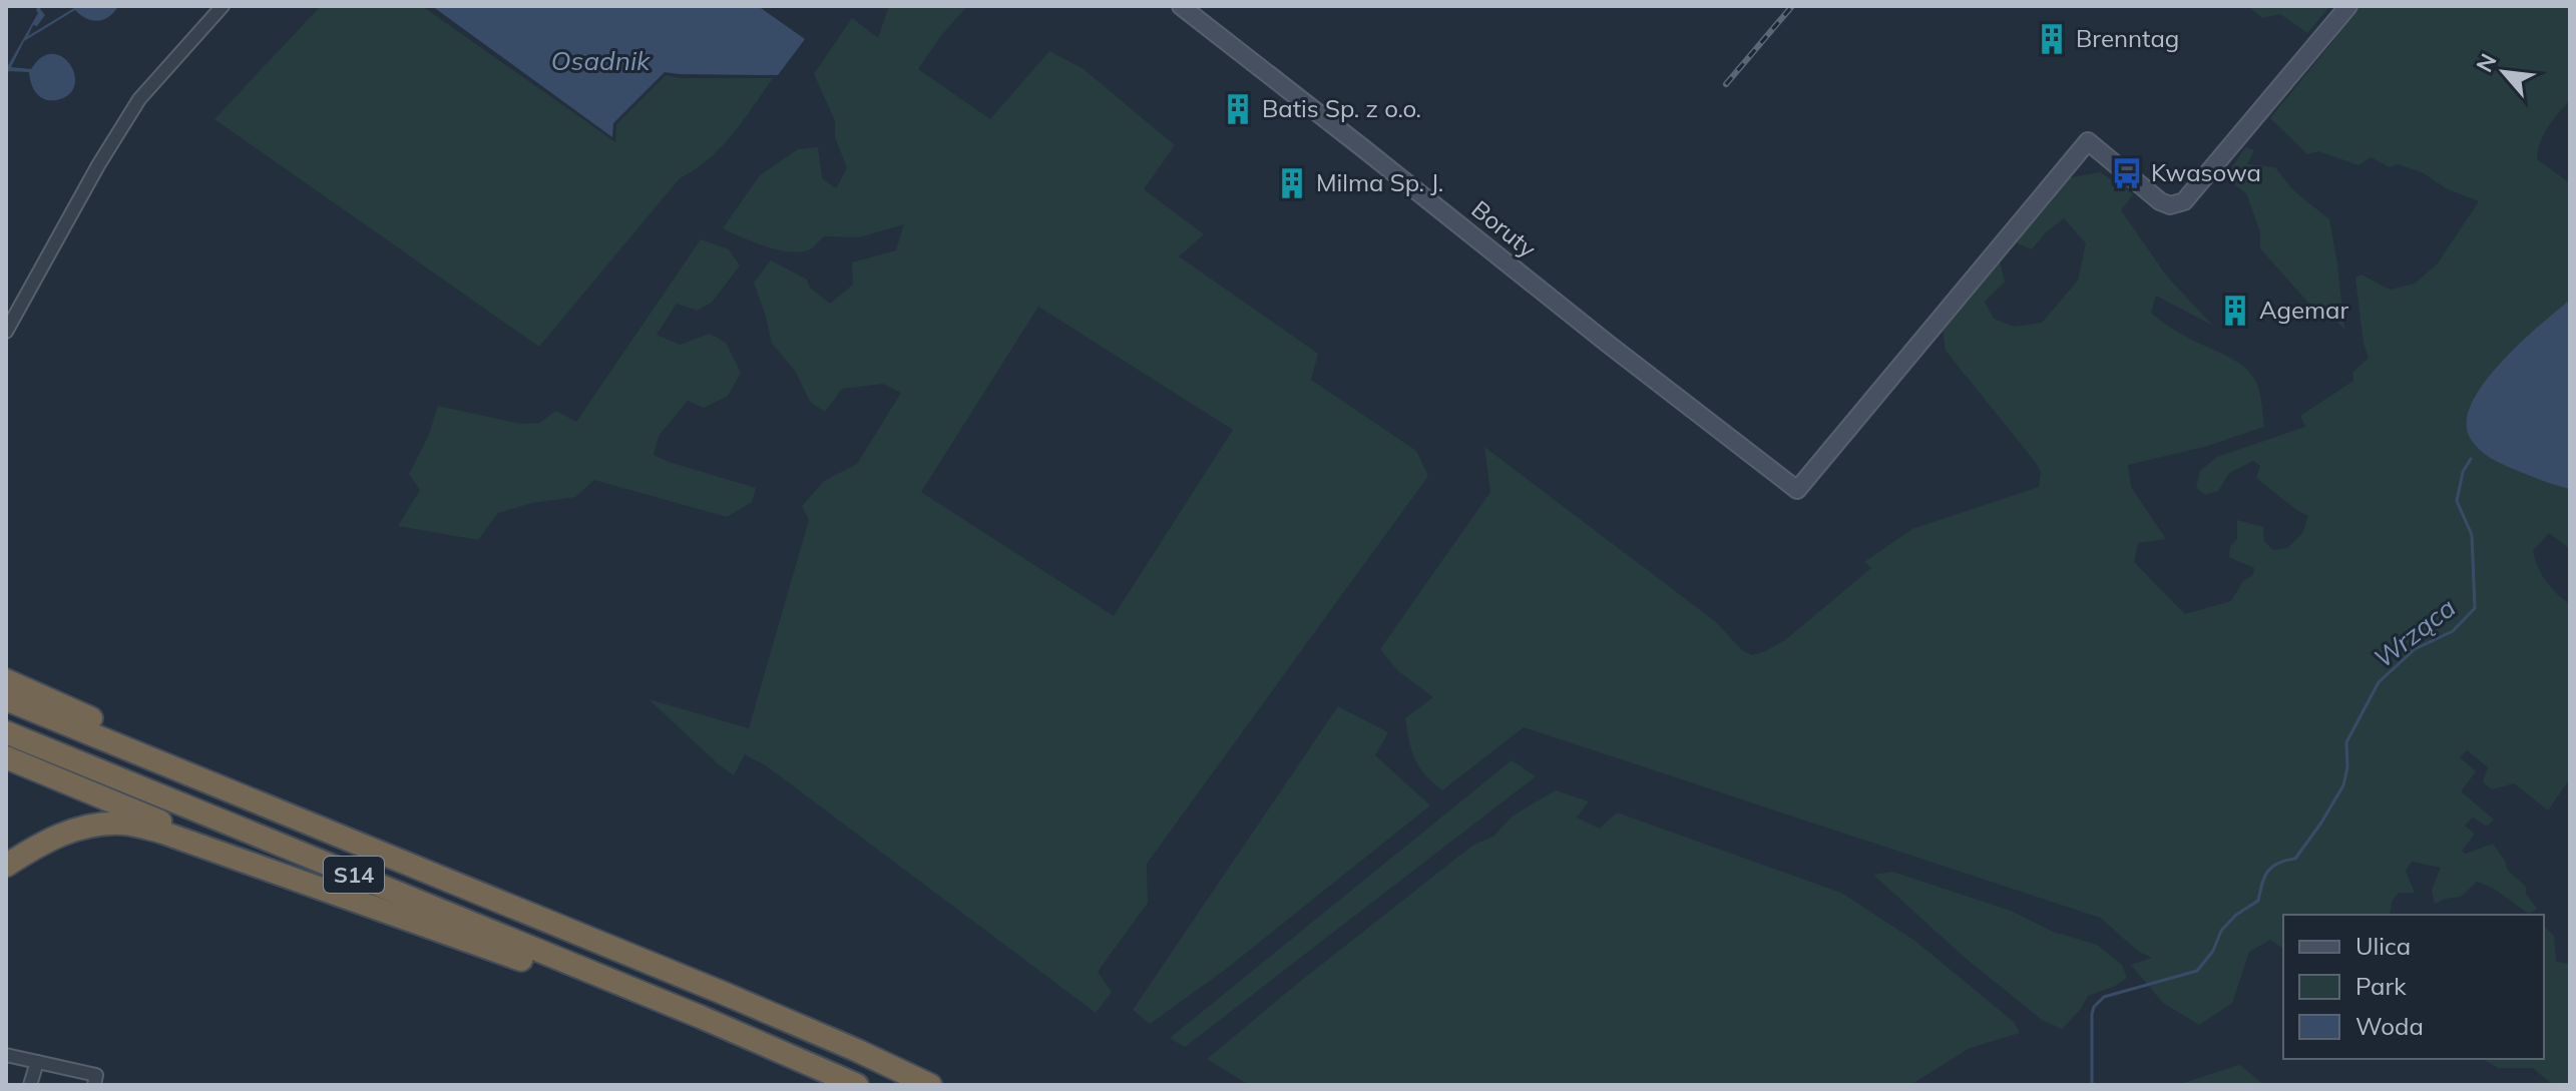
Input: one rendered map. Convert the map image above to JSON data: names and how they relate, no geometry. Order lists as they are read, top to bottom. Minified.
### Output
{"streets":{"highway":["S14"],"street":["Boruty"]},"water":["Osadnik","Wrząca"],"places":{"building":["Brenntag","Batis Sp. z o.o.","Milma Sp. J.","Agemar"],"bus stop":["Kwasowa"]},"legend":["Ulica","Park","Woda"],"north":"top left"}
